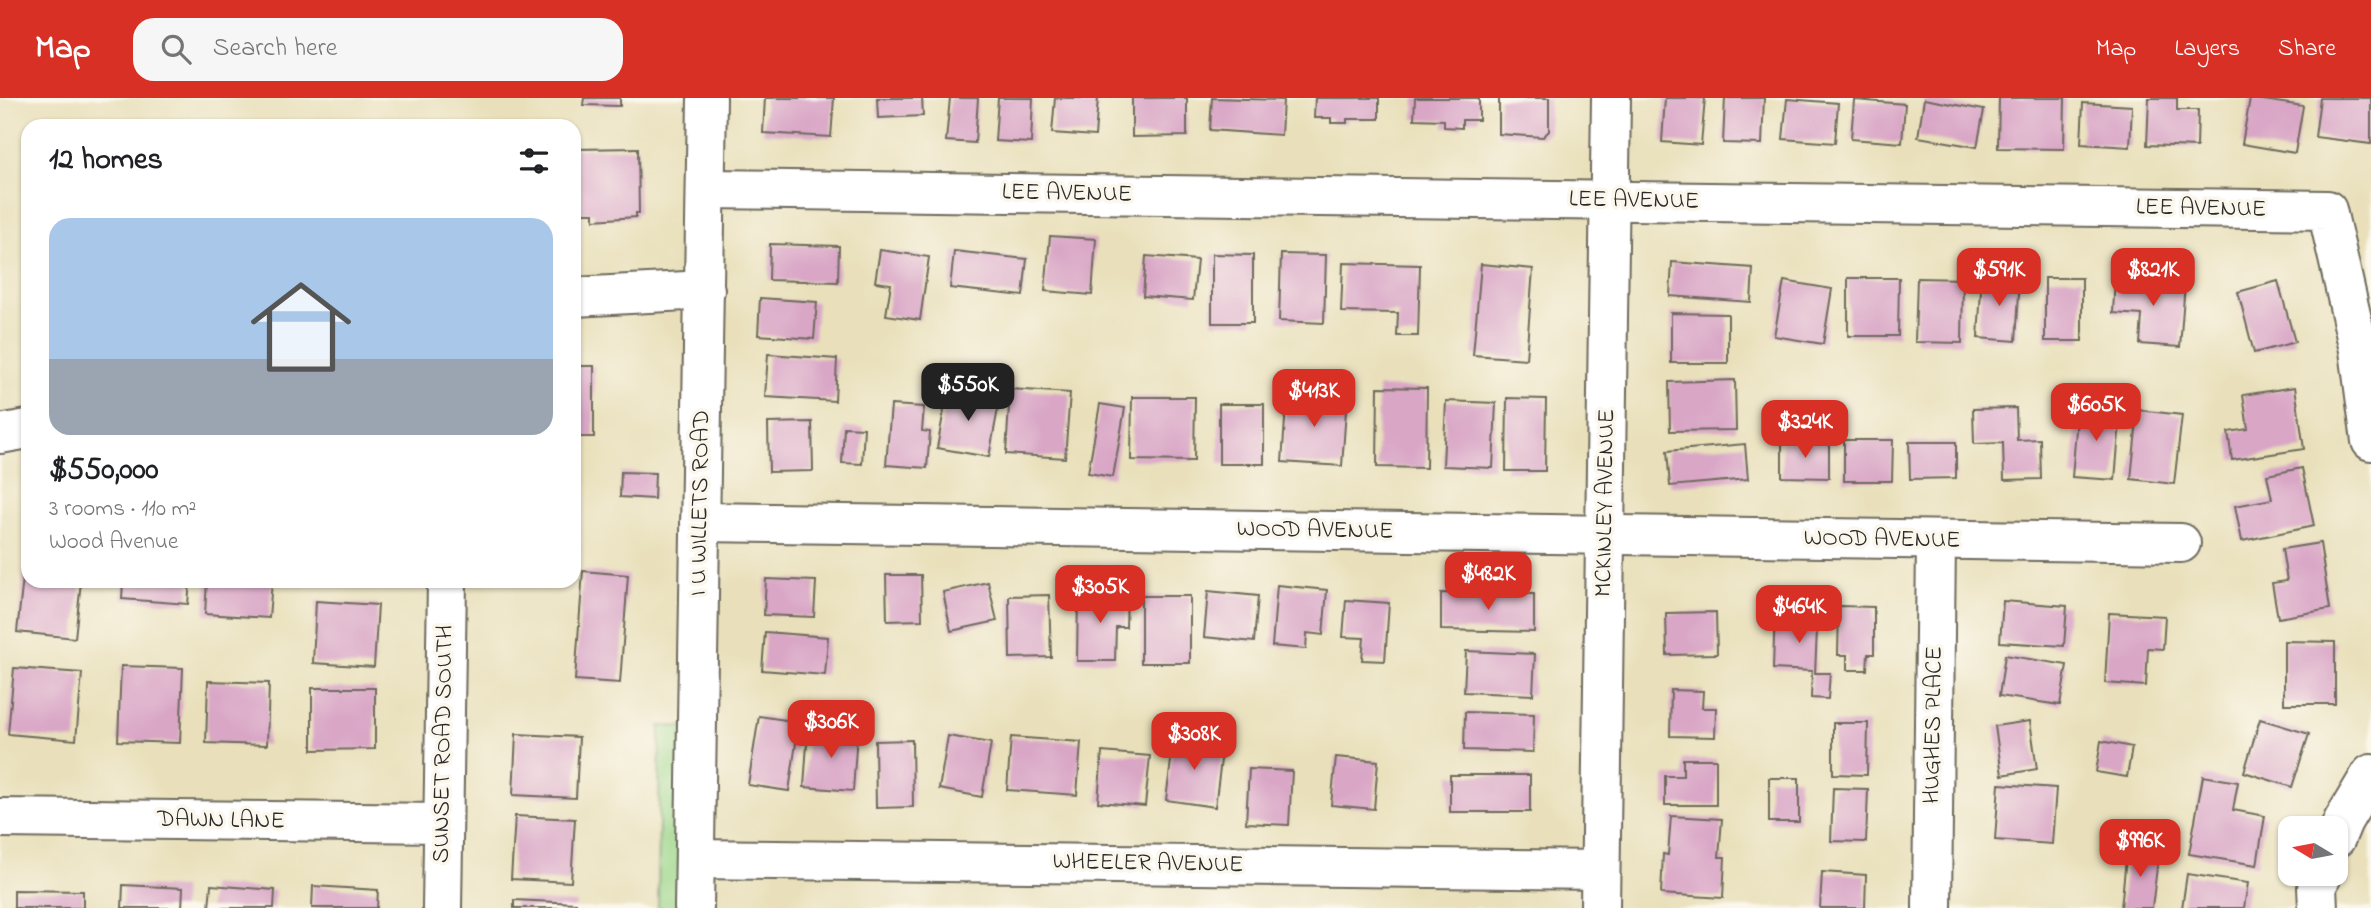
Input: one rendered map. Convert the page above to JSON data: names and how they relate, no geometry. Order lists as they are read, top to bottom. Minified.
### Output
{"streets":{"street":["LEE AVENUE","I U WILLETS ROAD","MCKINLEY AVENUE","WOOD AVENUE","HUGHES PLACE","SUNSET ROAD SOUTH","DAWN LANE","WHEELER AVENUE"]},"crossings":[["LEE AVENUE","I U WILLETS ROAD"],["LEE AVENUE","MCKINLEY AVENUE"],["I U WILLETS ROAD","WOOD AVENUE"],["I U WILLETS ROAD","WHEELER AVENUE"],["MCKINLEY AVENUE","WOOD AVENUE"],["MCKINLEY AVENUE","WHEELER AVENUE"],["WOOD AVENUE","HUGHES PLACE"],["SUNSET ROAD SOUTH","DAWN LANE"]],"north":"left","page":{"header":"Map","search":"Search here","nav":["Map","Layers","Share"],"heading":"12 homes","list":[{"name":"$550,000","note":"3 rooms · 110 m² · Wood Avenue"}],"price":["$591K","$821K","$550K","$413K","$605K","$324K","$482K","$305K","$464K","$306K","$308K","$996K"]}}
